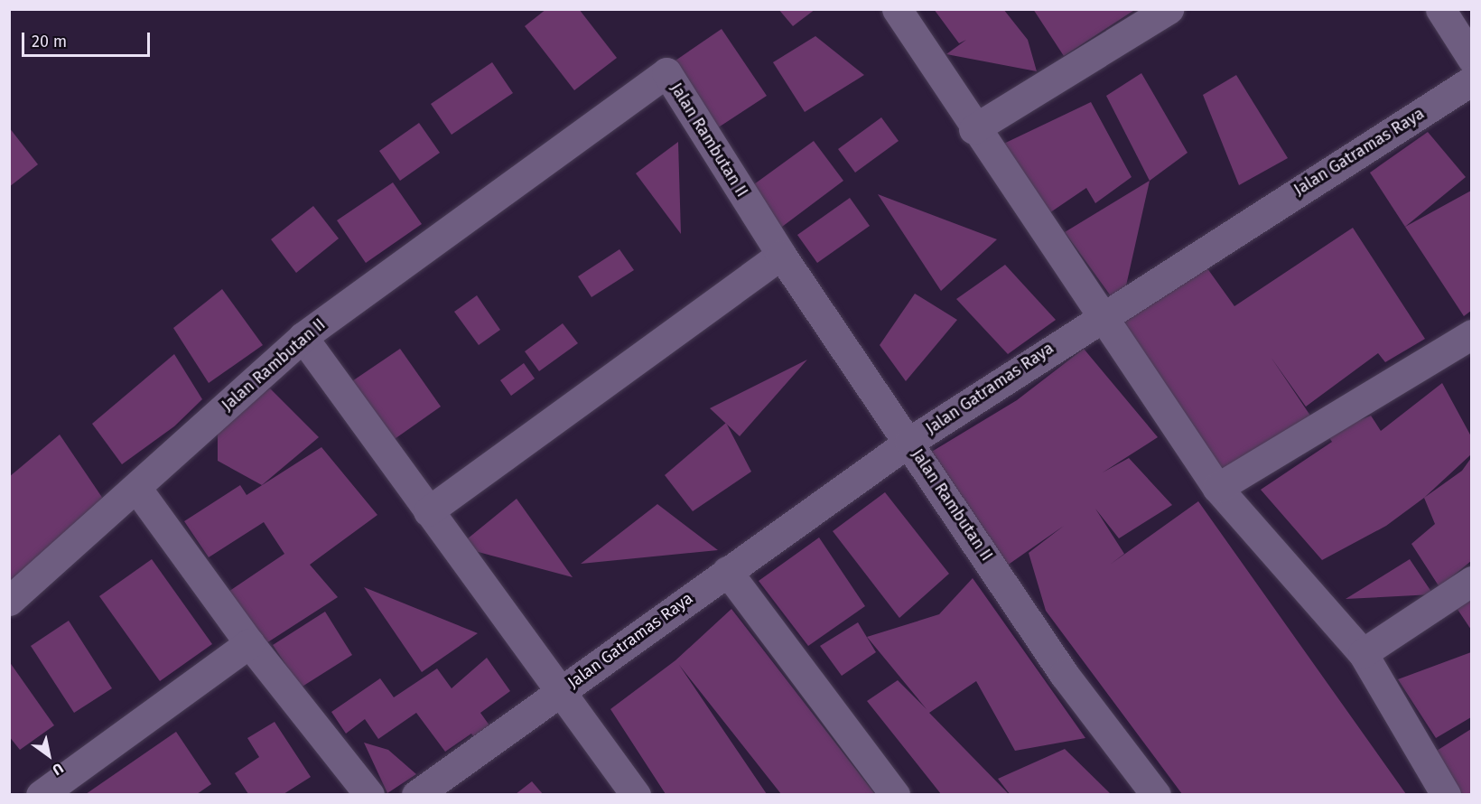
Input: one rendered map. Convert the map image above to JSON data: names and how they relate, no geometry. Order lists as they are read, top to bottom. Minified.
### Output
{"streets":{"street":["Jalan Rambutan II","Jalan Gatramas Raya"]},"crossings":[["Jalan Rambutan II","Jalan Gatramas Raya"]],"scale_bar":"20 m","north":"bottom right"}
